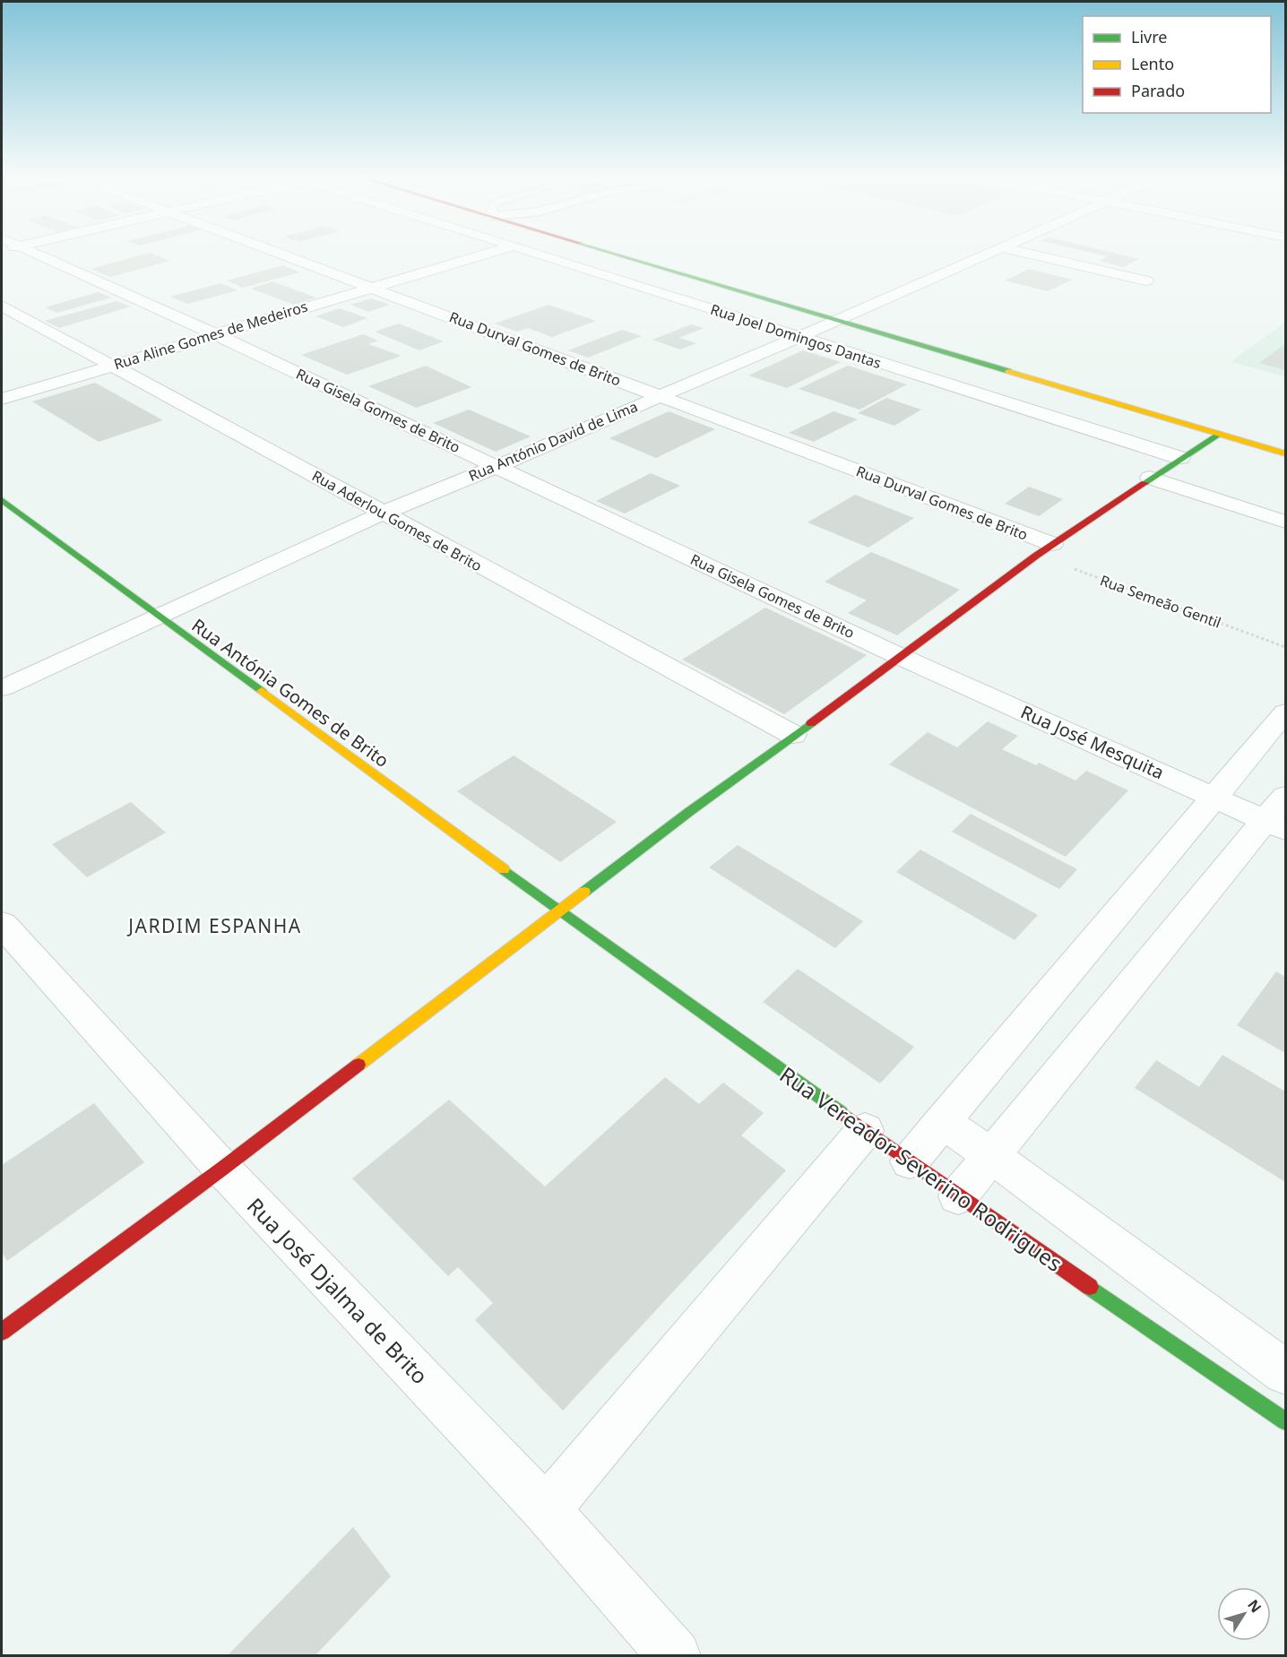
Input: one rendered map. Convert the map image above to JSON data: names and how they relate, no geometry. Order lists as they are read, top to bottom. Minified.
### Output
{"streets":{"street":["Rua Aline Gomes de Medeiros","Rua Joel Domingos Dantas","Rua Durval Gomes de Brito","Rua Gisela Gomes de Brito","Rua António David de Lima","Rua Aderlou Gomes de Brito","Rua Antónia Gomes de Brito","Rua José Mesquita","Rua Vereador Severino Rodrigues","Rua José Djalma de Brito"],"path":["Rua Semeão Gentil"]},"crossings":[["Rua Aline Gomes de Medeiros","Rua Durval Gomes de Brito"],["Rua Aline Gomes de Medeiros","Rua Gisela Gomes de Brito"],["Rua Aline Gomes de Medeiros","Rua Aderlou Gomes de Brito"],["Rua Joel Domingos Dantas","Rua António David de Lima"],["Rua Durval Gomes de Brito","Rua António David de Lima"],["Rua Gisela Gomes de Brito","Rua António David de Lima"],["Rua Gisela Gomes de Brito","Rua José Mesquita"],["Rua António David de Lima","Rua Aderlou Gomes de Brito"],["Rua António David de Lima","Rua Antónia Gomes de Brito"],["Rua Antónia Gomes de Brito","Rua Vereador Severino Rodrigues"]],"districts":["JARDIM ESPANHA"],"legend":["Livre","Lento","Parado"],"north":"top right"}
